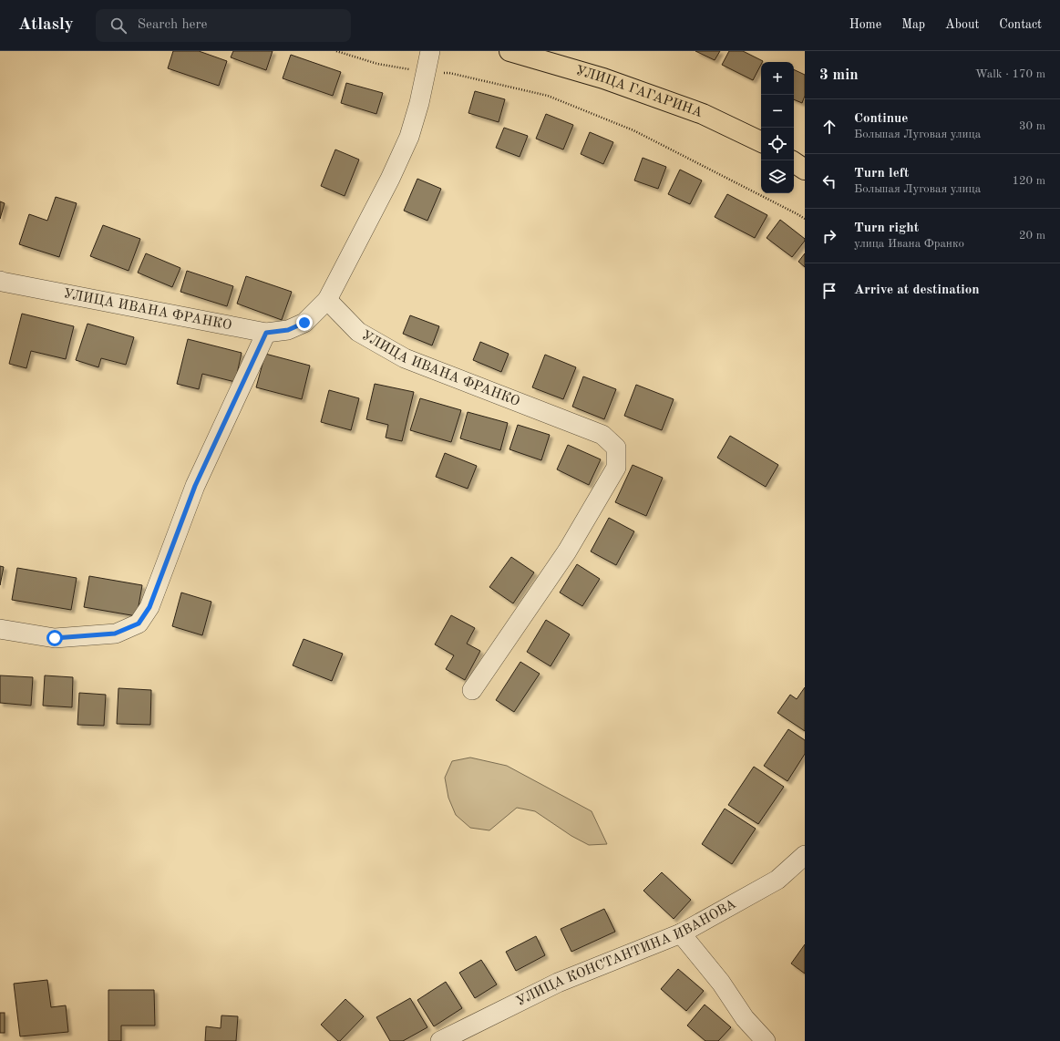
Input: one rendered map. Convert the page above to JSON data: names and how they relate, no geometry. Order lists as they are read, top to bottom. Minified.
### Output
{"streets":{"main road":["УЛИЦА ГАГАРИНА"],"street":["УЛИЦА ИВАНА ФРАНКО","УЛИЦА КОНСТАНТИНА ИВАНОВА"]},"page":{"header":"Atlasly","search":"Search here","nav":["Home","Map","About","Contact"],"heading":["3 min","Walk · 170 m"],"map_buttons":["+","−"],"list":[["Continue","Большая Луговая улица","30 m"],["Turn left","Большая Луговая улица","120 m"],["Turn right","улица Ивана Франко","20 m"],"Arrive at destination"]}}
